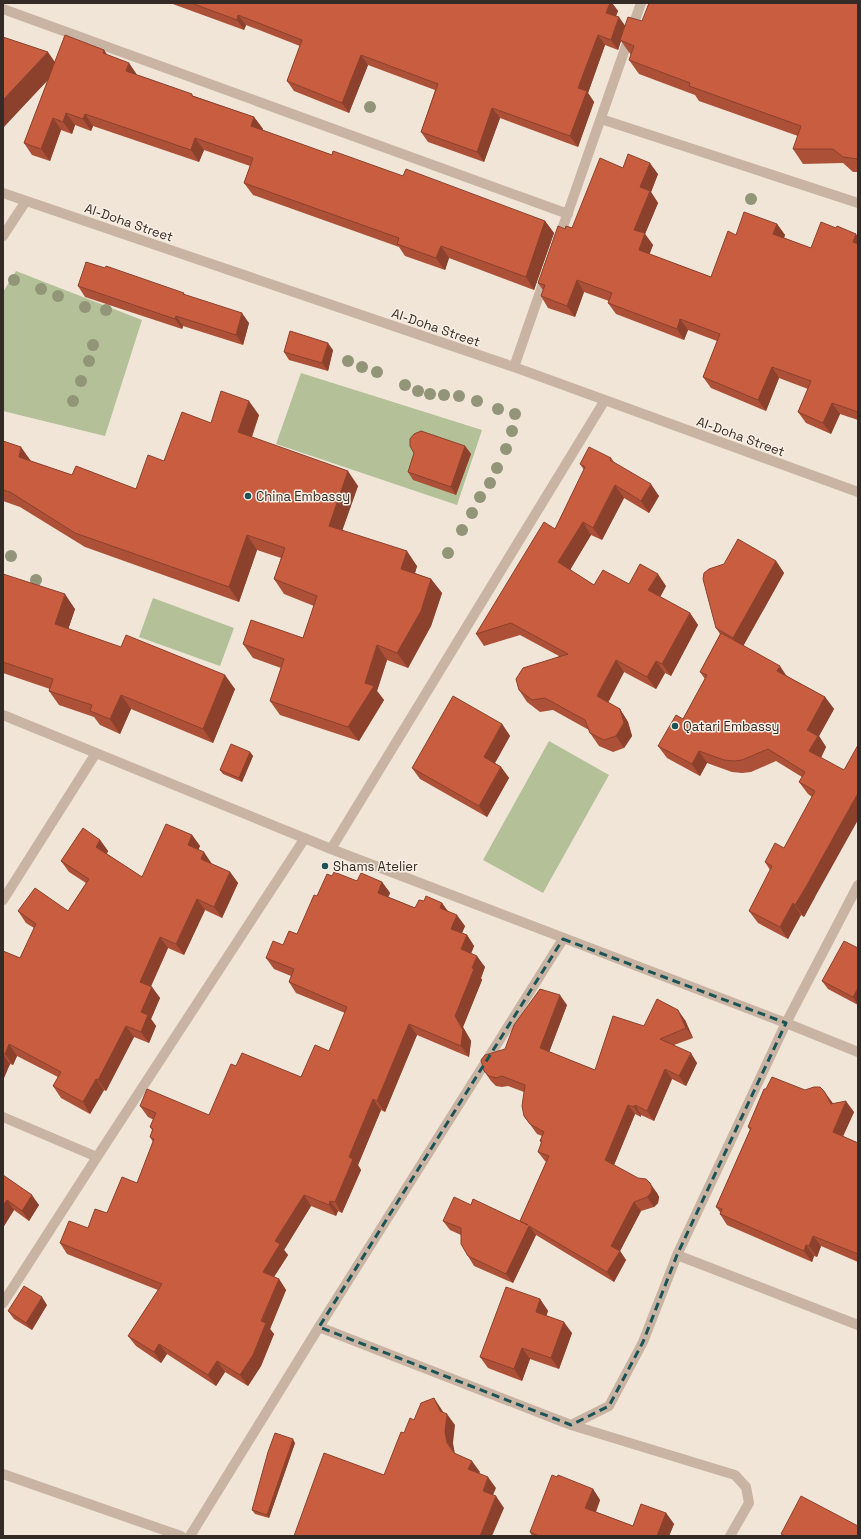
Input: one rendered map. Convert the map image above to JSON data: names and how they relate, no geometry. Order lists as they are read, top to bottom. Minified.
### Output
{"streets":{"street":["Al-Doha Street"]},"places":["China Embassy","Qatari Embassy","Shams Atelier"]}
